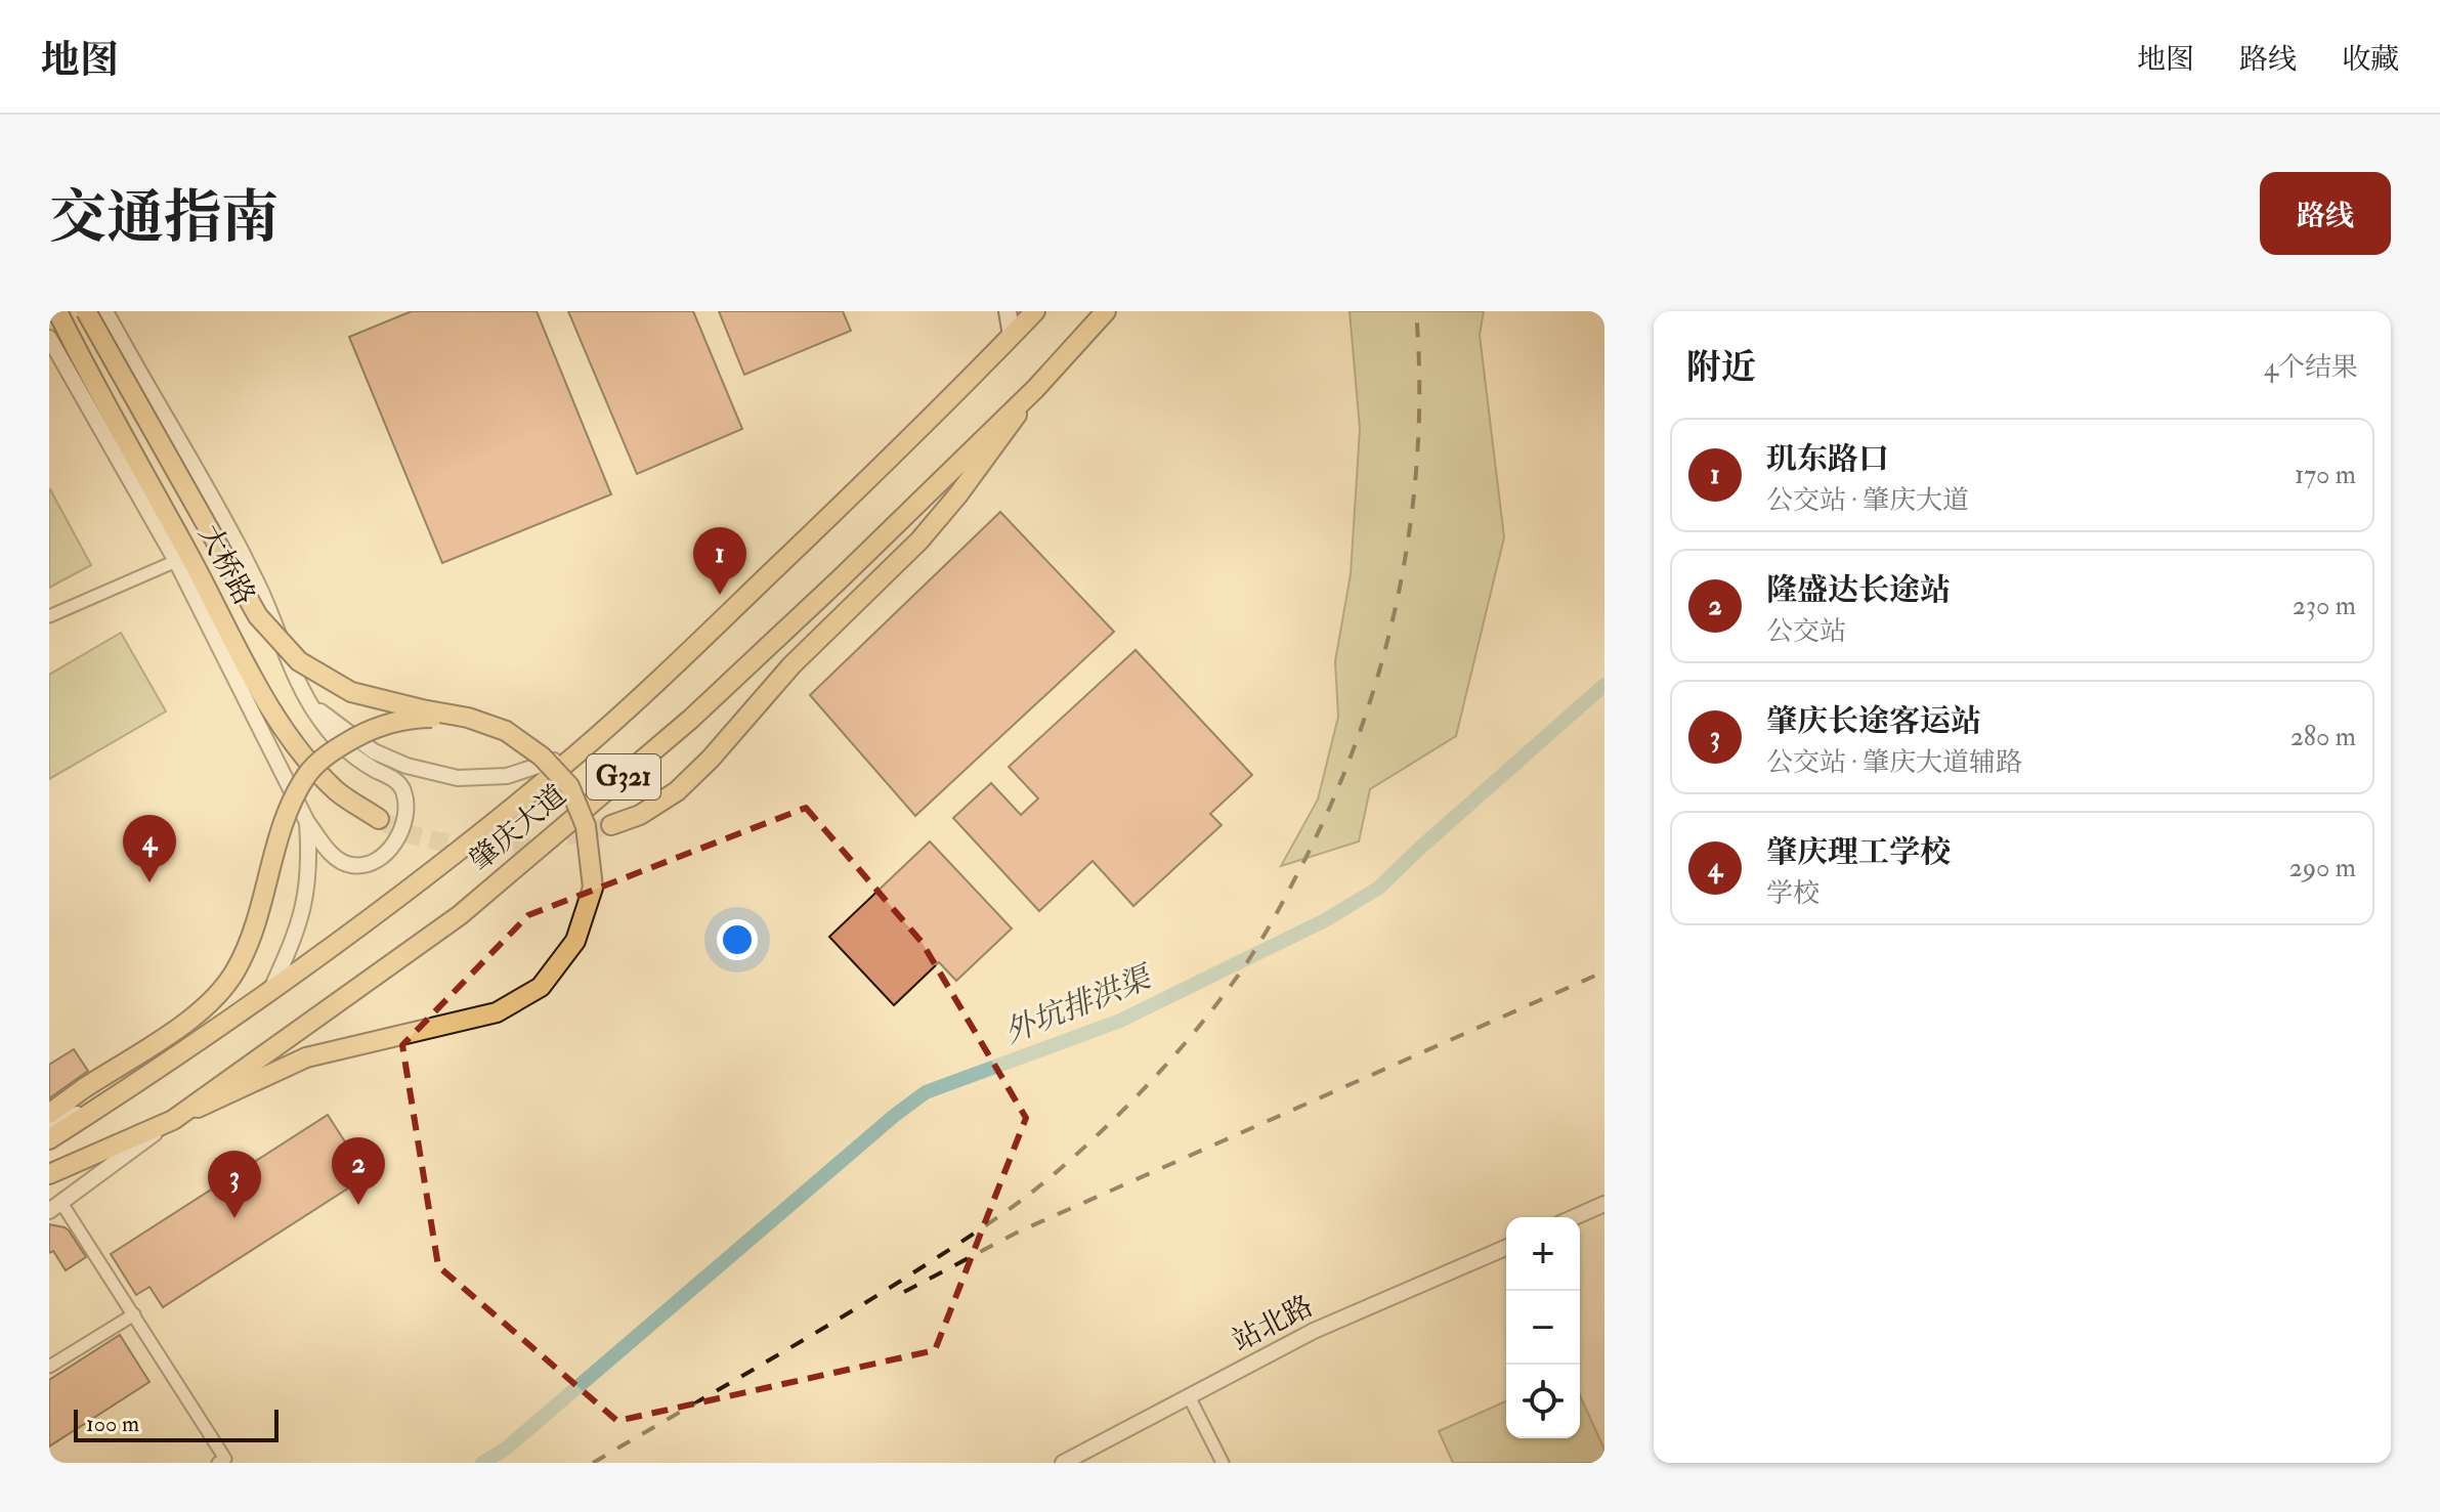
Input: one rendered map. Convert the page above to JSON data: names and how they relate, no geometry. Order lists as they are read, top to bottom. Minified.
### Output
{"streets":{"main road":["大桥路","G321","肇庆大道"],"street":["站北路"]},"water":["外坑排洪渠"],"scale_bar":"100 m","page":{"header":"地图","nav":["地图","路线","收藏"],"title":"交通指南","buttons":"路线","heading":["附近","4个结果"],"list":[{"mark":"1","name":"玑东路口","note":"公交站 · 肇庆大道","value":"170 m"},{"mark":"2","name":"隆盛达长途站","note":"公交站","value":"230 m"},{"mark":"3","name":"肇庆长途客运站","note":"公交站 · 肇庆大道辅路","value":"280 m"},{"mark":"4","name":"肇庆理工学校","note":"学校","value":"290 m"}],"pins":["1","4","2","3"],"map_buttons":["+","−"],"scale":"100 m"}}
